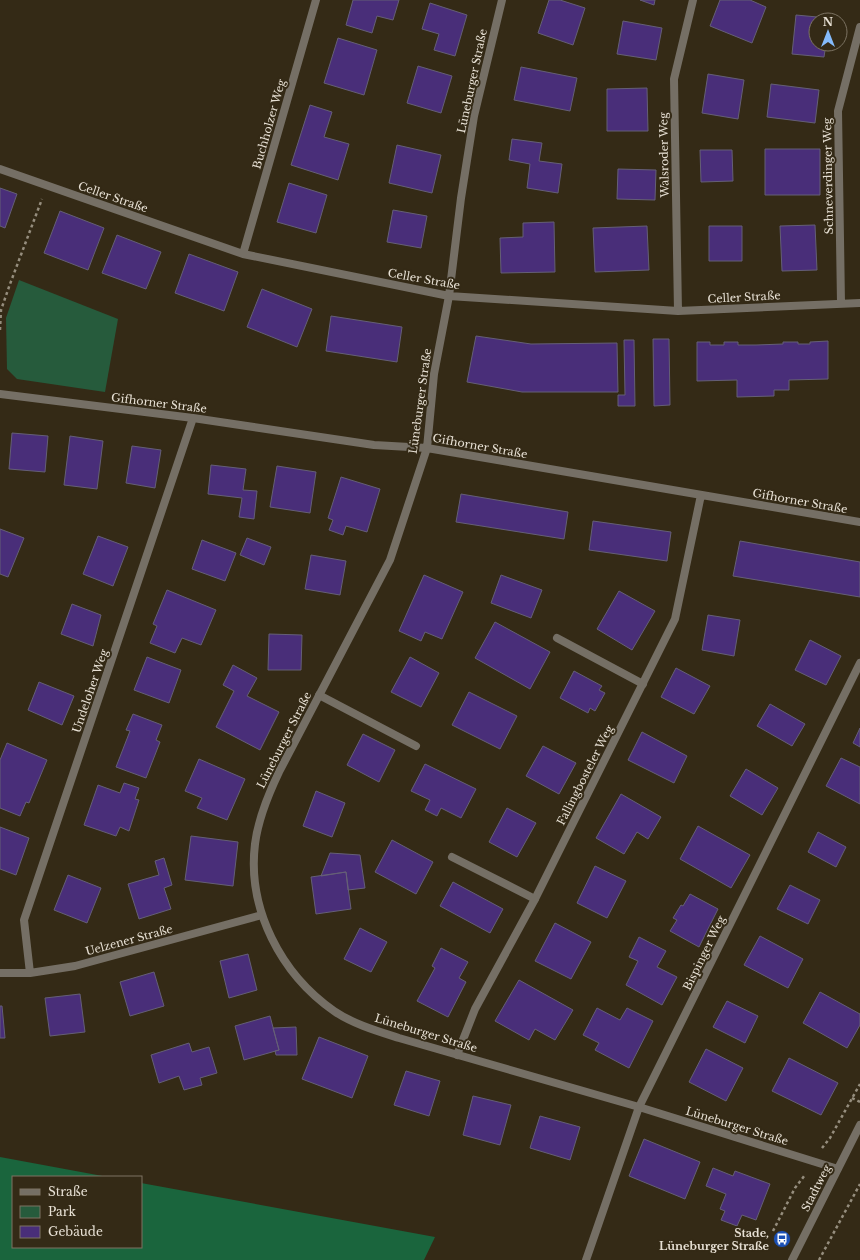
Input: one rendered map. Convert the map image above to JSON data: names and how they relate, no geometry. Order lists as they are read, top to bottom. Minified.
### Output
{"streets":{"street":["Lüneburger Straße","Buchholzer Weg","Walsroder Weg","Schneverdinger Weg","Celler Straße","Gifhorner Straße","Undeloher Weg","Fallingbosteler Weg","Uelzener Straße","Bispinger Weg","Stadtweg"]},"crossings":[["Lüneburger Straße","Celler Straße"],["Lüneburger Straße","Gifhorner Straße"],["Lüneburger Straße","Fallingbosteler Weg"],["Lüneburger Straße","Uelzener Straße"],["Lüneburger Straße","Bispinger Weg"],["Lüneburger Straße","Stadtweg"],["Buchholzer Weg","Celler Straße"],["Walsroder Weg","Celler Straße"],["Schneverdinger Weg","Celler Straße"],["Gifhorner Straße","Undeloher Weg"],["Gifhorner Straße","Fallingbosteler Weg"],["Undeloher Weg","Uelzener Straße"]],"places":{"bus stop":["Stade, Lüneburger Straße"]},"legend":["Straße","Park","Gebäude"],"north":"top"}
